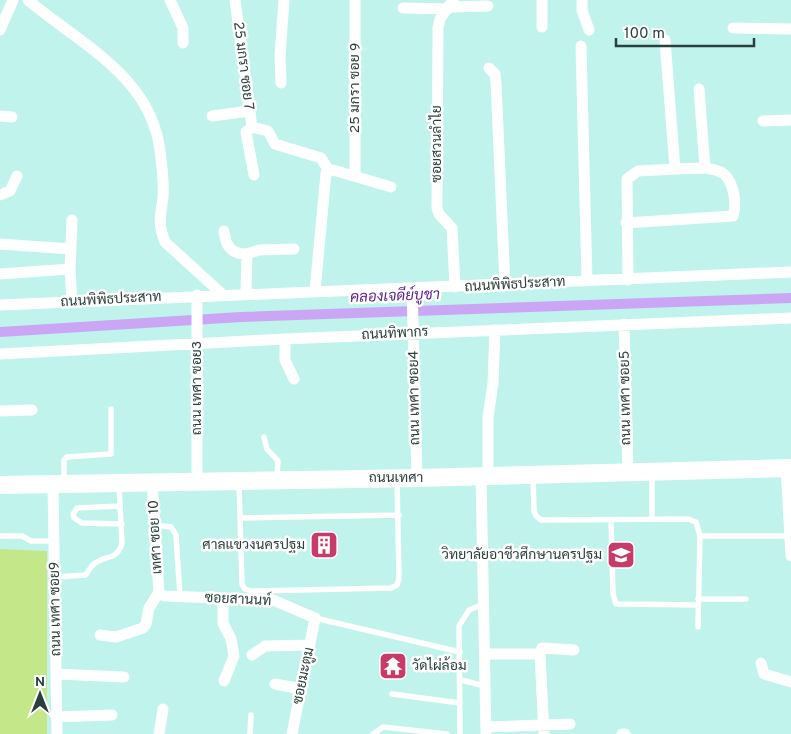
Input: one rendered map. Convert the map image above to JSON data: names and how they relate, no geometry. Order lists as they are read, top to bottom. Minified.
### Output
{"streets":{"main road":["ถนนเทศา"],"street":["25 มกรา ซอย 7","25 มกรา ซอย 9","ซอยสวนลำไย","ถนนพิพิธประสาท","ถนนทิพากร","ถนน เทศา ซอย3","ถนน เทศา ซอย4","ถนน เทศา ซอย5","เทศา ซอย 10","ซอยสานนท์","ถนน เทศา ซอย9","ซอยมะตูม"]},"crossings":[["ซอยสวนลำไย","ถนนพิพิธประสาท"],["ถนนพิพิธประสาท","ถนน เทศา ซอย3"],["ถนนพิพิธประสาท","ถนน เทศา ซอย4"],["ถนนทิพากร","ถนน เทศา ซอย3"],["ถนนทิพากร","ถนน เทศา ซอย4"],["ถนนทิพากร","ถนน เทศา ซอย5"],["ถนน เทศา ซอย3","ถนนเทศา"],["ถนน เทศา ซอย4","ถนนเทศา"],["ถนน เทศา ซอย5","ถนนเทศา"],["ถนนเทศา","เทศา ซอย 10"],["ถนนเทศา","ถนน เทศา ซอย9"],["เทศา ซอย 10","ซอยสานนท์"],["ซอยสานนท์","ซอยมะตูม"]],"water":["คลองเจดีย์บูชา"],"places":{"building":["ศาลแขวงนครปฐม"],"school or university":["วิทยาลัยอาชีวศึกษานครปฐม"],"temple":["วัดไผ่ล้อม"]},"scale_bar":"100 m","north":"top"}
